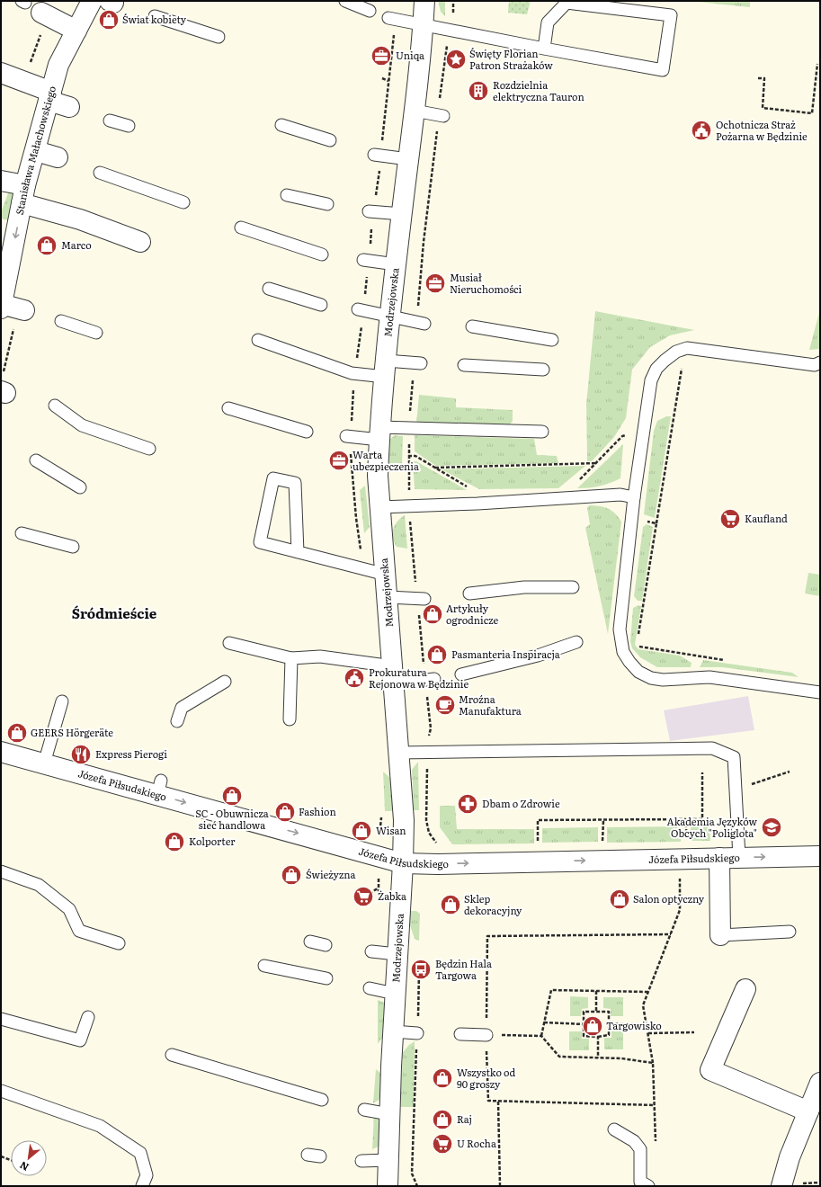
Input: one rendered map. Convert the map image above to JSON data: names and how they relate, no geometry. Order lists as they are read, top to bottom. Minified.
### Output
{"streets":{"street":["Stanisława Małachowskiego","Modrzejowska","Józefa Piłsudskiego"]},"crossings":[["Modrzejowska","Józefa Piłsudskiego"]],"one_way":["Stanisława Małachowskiego","Józefa Piłsudskiego"],"districts":["Śródmieście"],"places":{"shop":["Świat kobiety","Marco","Artykuły ogrodnicze","Pasmanteria Inspiracja","GEERS Hörgeräte","SC - Obuwnicza sieć handlowa","Fashion","Wisan","Kolporter","Świeżyzna","Salon optyczny","Sklep dekoracyjny","Targowisko","Wszystko od 90 groszy","Raj"],"office":["Uniqa","Musiał Nieruchomości","Warta ubezpieczenia"],"place":["Święty Florian Patron Strażaków"],"building":["Rozdzielnia elektryczna Tauron"],"public building":["Ochotnicza Straż Pożarna w Będzinie","Prokuratura Rejonowa w Będzinie"],"supermarket":["Kaufland","Żabka","U Rocha"],"cafe":["Mroźna Manufaktura"],"restaurant":["Express Pierogi"],"pharmacy":["Dbam o Zdrowie"],"school or university":["Akademia Języków Obcych \"Poliglota\""],"bus stop":["Będzin Hala Targowa"]},"north":"bottom left"}
